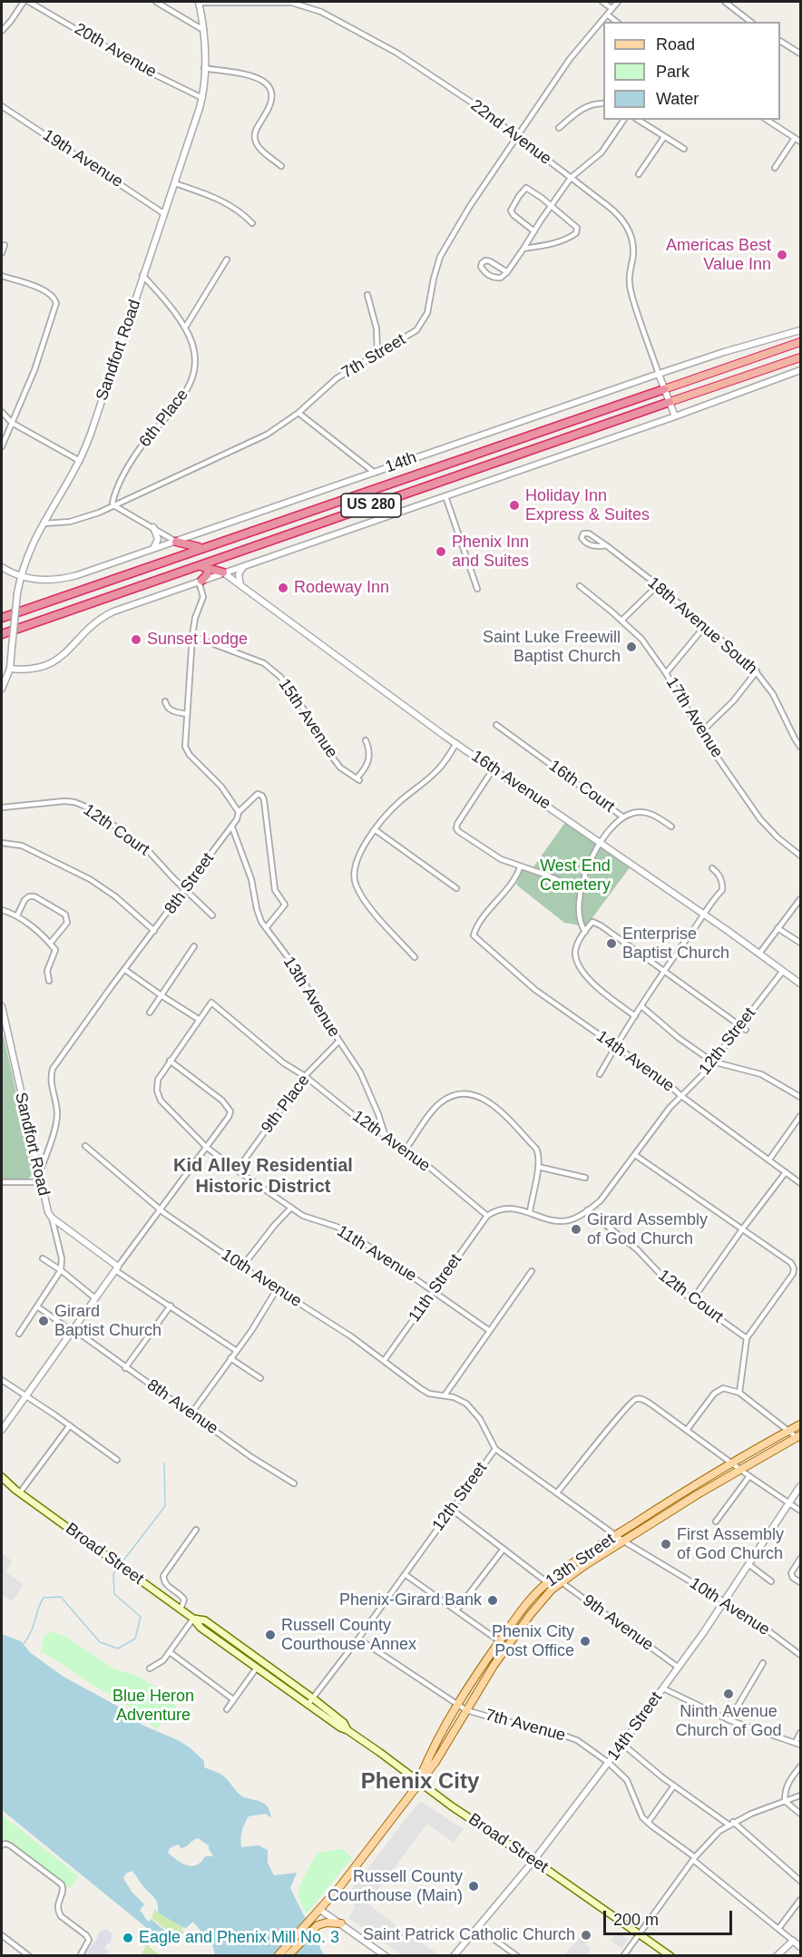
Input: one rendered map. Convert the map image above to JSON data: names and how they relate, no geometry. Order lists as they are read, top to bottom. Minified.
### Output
{"streets":{"highway":["US 280"],"main road":["Broad Street","13th Street"],"street":["20th Avenue","22nd Avenue","19th Avenue","Sandfort Road","7th Street","6th Place","14th","18th Avenue South","17th Avenue","15th Avenue","16th Avenue","16th Court","12th Court","8th Street","13th Avenue","12th Street","14th Avenue","9th Place","12th Avenue","11th Avenue","10th Avenue","11th Street","8th Avenue","9th Avenue","7th Avenue","14th Street"]},"crossings":[["20th Avenue","Sandfort Road"],["22nd Avenue","Sandfort Road"],["22nd Avenue","7th Street"],["22nd Avenue","14th"],["22nd Avenue","US 280"],["19th Avenue","Sandfort Road"],["Sandfort Road","7th Street"],["Sandfort Road","6th Place"],["Sandfort Road","14th"],["Sandfort Road","8th Street"],["7th Street","6th Place"],["16th Avenue","12th Street"],["12th Court","8th Street"],["12th Court","12th Street"],["8th Street","13th Avenue"],["13th Avenue","9th Place"],["13th Avenue","12th Avenue"],["12th Street","14th Avenue"],["12th Street","10th Avenue"],["12th Street","Broad Street"],["12th Street","7th Avenue"],["9th Place","12th Avenue"],["9th Place","11th Avenue"],["12th Avenue","11th Street"],["11th Avenue","11th Street"],["10th Avenue","11th Street"],["10th Avenue","13th Street"],["10th Avenue","14th Street"],["Broad Street","13th Street"],["Broad Street","14th Street"],["13th Street","9th Avenue"],["13th Street","7th Avenue"],["9th Avenue","14th Street"],["7th Avenue","14th Street"]],"districts":["Kid Alley Residential Historic District","Phenix City"],"parks":["West End Cemetery","Blue Heron Adventure"],"places":["Americas Best Value Inn","Holiday Inn Express & Suites","Phenix Inn and Suites","Rodeway Inn","Sunset Lodge","Saint Luke Freewill Baptist Church","Enterprise Baptist Church","Girard Assembly of God Church","Girard Baptist Church","First Assembly of God Church","Phenix-Girard Bank","Russell County Courthouse Annex","Phenix City Post Office","Ninth Avenue Church of God","Russell County Courthouse (Main)","Saint Patrick Catholic Church","Eagle and Phenix Mill No. 3"],"legend":["Road","Park","Water"],"scale_bar":"200 m"}
